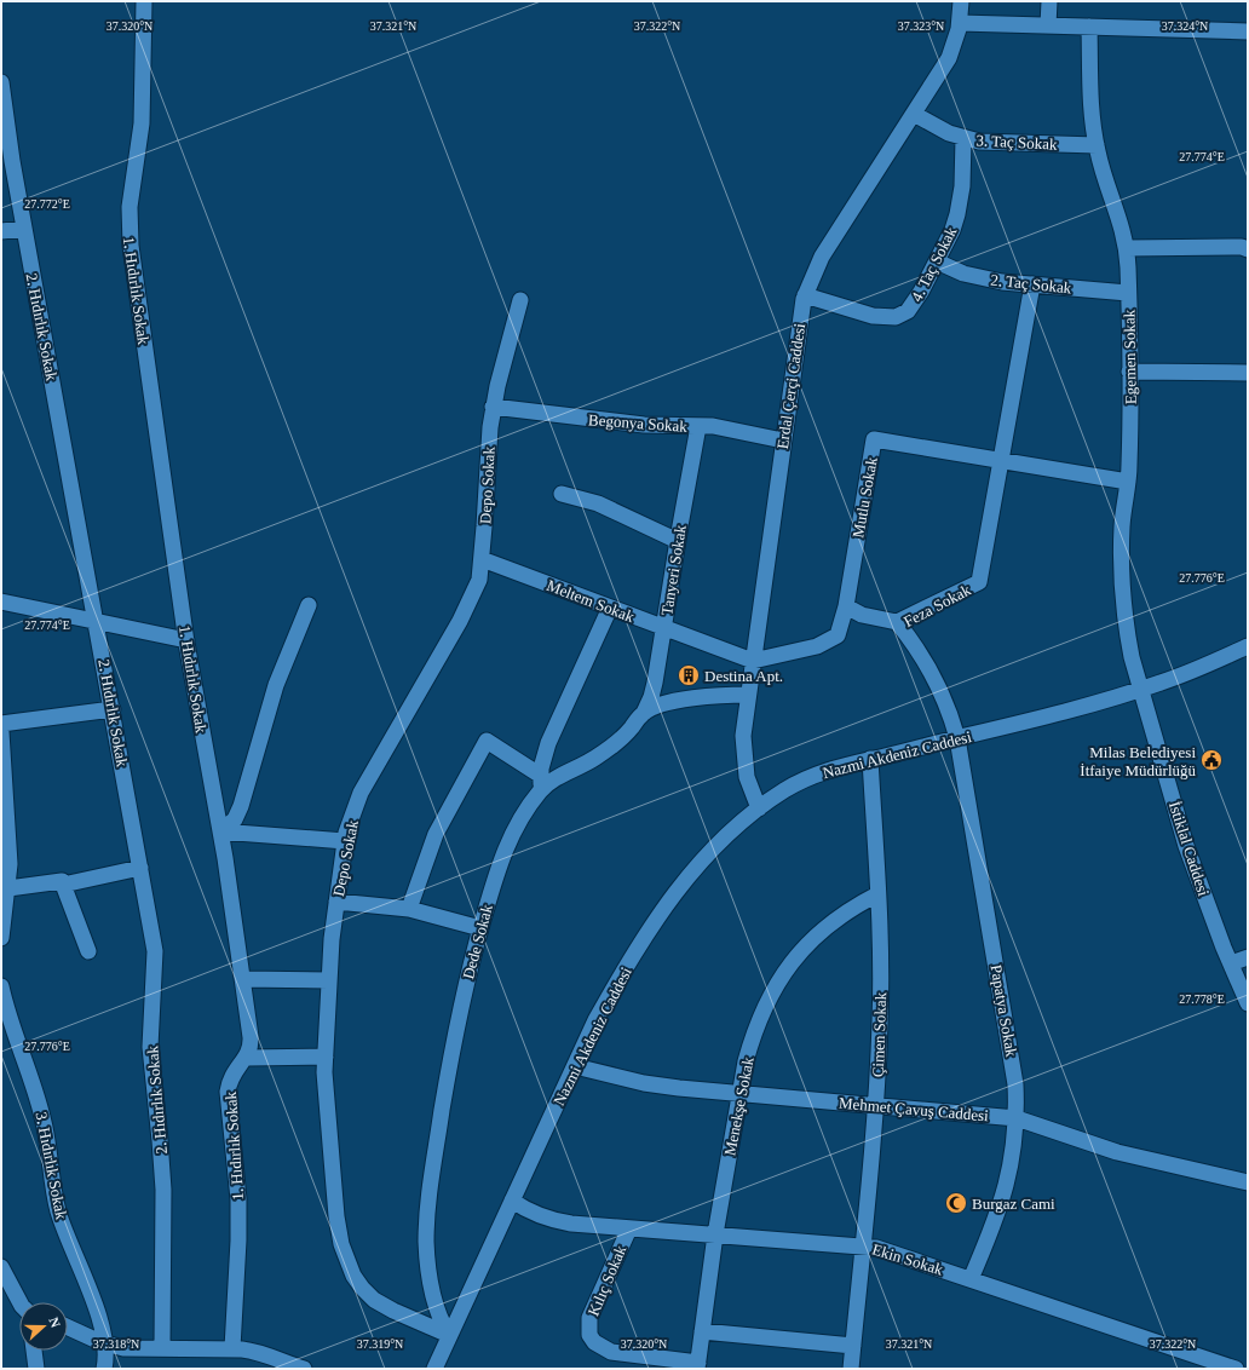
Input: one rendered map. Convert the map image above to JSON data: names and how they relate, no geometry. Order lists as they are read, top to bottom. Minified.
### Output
{"streets":{"street":["3. Taç Sokak","4. Taç Sokak","2. Taç Sokak","1. Hıdırlık Sokak","2. Hıdırlık Sokak","Egemen Sokak","Erdal Çerçi Caddesi","Begonya Sokak","Depo Sokak","Mutlu Sokak","Tanyeri Sokak","Meltem Sokak","Feza Sokak","Nazmi Akdeniz Caddesi","İstiklal Caddesi","Dede Sokak","Papatya Sokak","Çimen Sokak","Menekşe Sokak","Mehmet Çavuş Caddesi","3. Hıdırlık Sokak","Ekin Sokak","Kılıç Sokak"]},"crossings":[["3. Taç Sokak","4. Taç Sokak"],["3. Taç Sokak","Egemen Sokak"],["3. Taç Sokak","Erdal Çerçi Caddesi"],["4. Taç Sokak","2. Taç Sokak"],["4. Taç Sokak","Erdal Çerçi Caddesi"],["2. Taç Sokak","Egemen Sokak"],["Egemen Sokak","Mutlu Sokak"],["Egemen Sokak","Nazmi Akdeniz Caddesi"],["Egemen Sokak","İstiklal Caddesi"],["Erdal Çerçi Caddesi","Begonya Sokak"],["Erdal Çerçi Caddesi","Mutlu Sokak"],["Erdal Çerçi Caddesi","Meltem Sokak"],["Erdal Çerçi Caddesi","Nazmi Akdeniz Caddesi"],["Erdal Çerçi Caddesi","Dede Sokak"],["Begonya Sokak","Depo Sokak"],["Begonya Sokak","Tanyeri Sokak"],["Depo Sokak","Meltem Sokak"],["Depo Sokak","Nazmi Akdeniz Caddesi"],["Depo Sokak","Dede Sokak"],["Mutlu Sokak","Meltem Sokak"],["Mutlu Sokak","Feza Sokak"],["Tanyeri Sokak","Meltem Sokak"],["Tanyeri Sokak","Dede Sokak"],["Feza Sokak","Nazmi Akdeniz Caddesi"],["Feza Sokak","Papatya Sokak"],["Nazmi Akdeniz Caddesi","İstiklal Caddesi"],["Nazmi Akdeniz Caddesi","Dede Sokak"],["Nazmi Akdeniz Caddesi","Papatya Sokak"],["Nazmi Akdeniz Caddesi","Çimen Sokak"],["Nazmi Akdeniz Caddesi","Mehmet Çavuş Caddesi"],["Nazmi Akdeniz Caddesi","Ekin Sokak"],["Papatya Sokak","Mehmet Çavuş Caddesi"],["Papatya Sokak","Ekin Sokak"],["Çimen Sokak","Menekşe Sokak"],["Çimen Sokak","Mehmet Çavuş Caddesi"],["Çimen Sokak","Ekin Sokak"],["Menekşe Sokak","Mehmet Çavuş Caddesi"],["Menekşe Sokak","Ekin Sokak"],["Menekşe Sokak","Kılıç Sokak"],["Ekin Sokak","Kılıç Sokak"]],"places":{"building":["Destina Apt."],"public building":["Milas Belediyesi İtfaiye Müdürlüğü"],"mosque":["Burgaz Cami"]},"north":"right","coordinates":["37.324°N","37.320°N","37.321°N","37.322°N","37.323°N","27.774°E","27.772°E","27.776°E","27.778°E","37.318°N","37.319°N"]}
